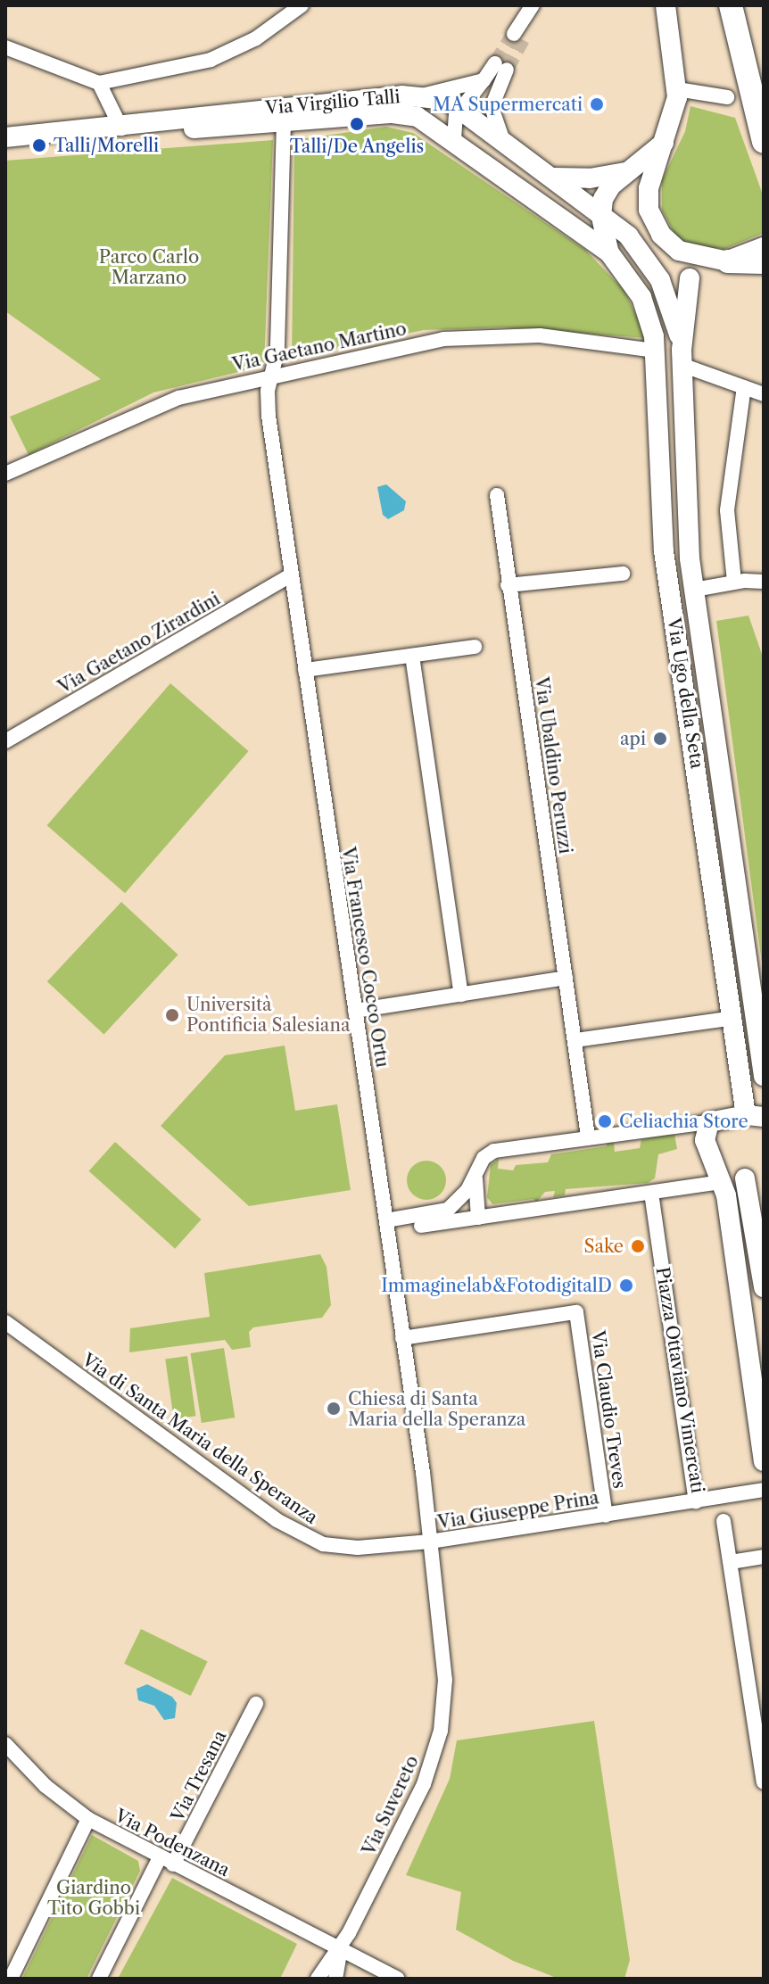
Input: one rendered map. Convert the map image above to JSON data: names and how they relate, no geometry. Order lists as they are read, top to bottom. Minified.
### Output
{"streets":{"street":["Via Virgilio Talli","Via Gaetano Martino","Via Gaetano Zirardini","Via Ugo della Seta","Via Ubaldino Peruzzi","Via Francesco Cocco Ortu","Piazza Ottaviano Vimercati","Via Claudio Treves","Via di Santa Maria della Speranza","Via Giuseppe Prina","Via Tresana","Via Suvereto","Via Podenzana"]},"crossings":[["Via Virgilio Talli","Via Ugo della Seta"],["Via Virgilio Talli","Via Francesco Cocco Ortu"],["Via Gaetano Martino","Via Ugo della Seta"],["Via Gaetano Martino","Via Francesco Cocco Ortu"],["Via Gaetano Zirardini","Via Francesco Cocco Ortu"],["Via Francesco Cocco Ortu","Via Claudio Treves"],["Via Francesco Cocco Ortu","Via di Santa Maria della Speranza"],["Via Francesco Cocco Ortu","Via Giuseppe Prina"],["Via Francesco Cocco Ortu","Via Suvereto"],["Piazza Ottaviano Vimercati","Via Giuseppe Prina"],["Via Claudio Treves","Via Giuseppe Prina"],["Via di Santa Maria della Speranza","Via Giuseppe Prina"],["Via di Santa Maria della Speranza","Via Suvereto"],["Via Giuseppe Prina","Via Suvereto"],["Via Tresana","Via Podenzana"],["Via Suvereto","Via Podenzana"]],"parks":["Parco Carlo Marzano","Giardino Tito Gobbi"],"places":["MA Supermercati","Talli/De Angelis","Talli/Morelli","api","Università Pontificia Salesiana","Celiachia Store","Sake","Immaginelab&FotodigitalD","Chiesa di Santa Maria della Speranza"]}
